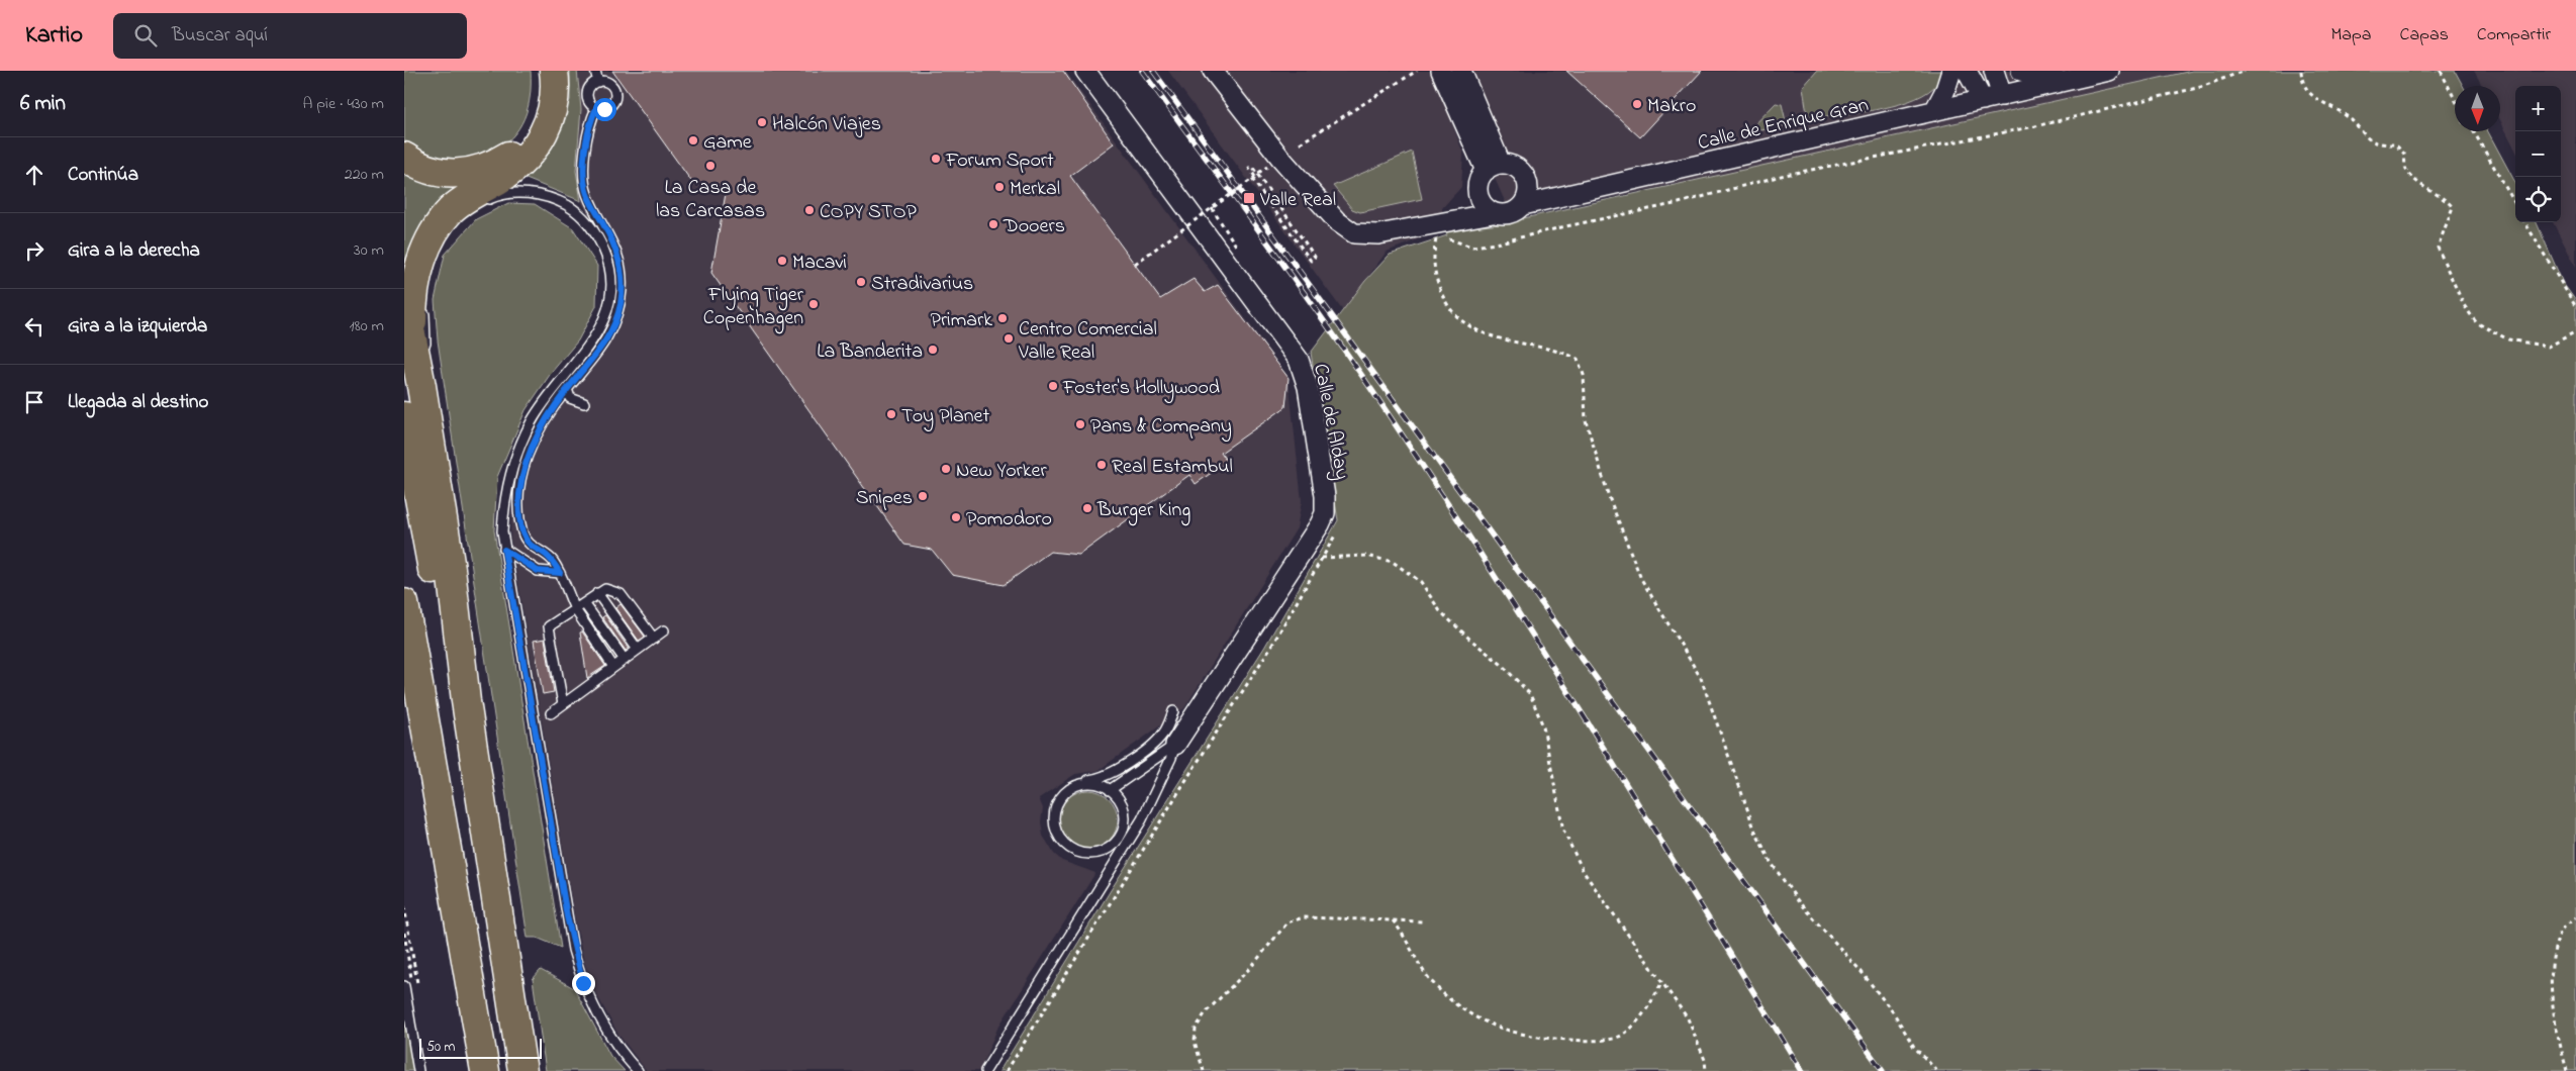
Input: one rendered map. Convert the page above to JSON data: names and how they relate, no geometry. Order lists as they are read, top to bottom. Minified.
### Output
{"streets":{"street":["Calle de Enrique Gran","Calle de Alday"]},"places":{"other":["Makro","Halcón Viajes","Game","Forum Sport","La Casa de las Carcasas","Merkal","COPY STOP","Dooers","Macavi","Stradivarius","Flying Tiger Copenhagen","Primark","Centro Comercial Valle Real","La Banderita","Foster's Hollywood","Toy Planet","Pans & Company","Real Estambul","New Yorker","Snipes","Burger King","Pomodoro"],"transit":["Valle Real"]},"scale_bar":"50 m","north":"bottom","page":{"header":"Kartio","search":"Buscar aquí","nav":["Mapa","Capas","Compartir"],"heading":["6 min","A pie · 430 m"],"map_buttons":["+","−"],"list":[["Continúa","220 m"],["Gira a la derecha","30 m"],["Gira a la izquierda","180 m"],"Llegada al destino"],"scale":"50 m"}}
